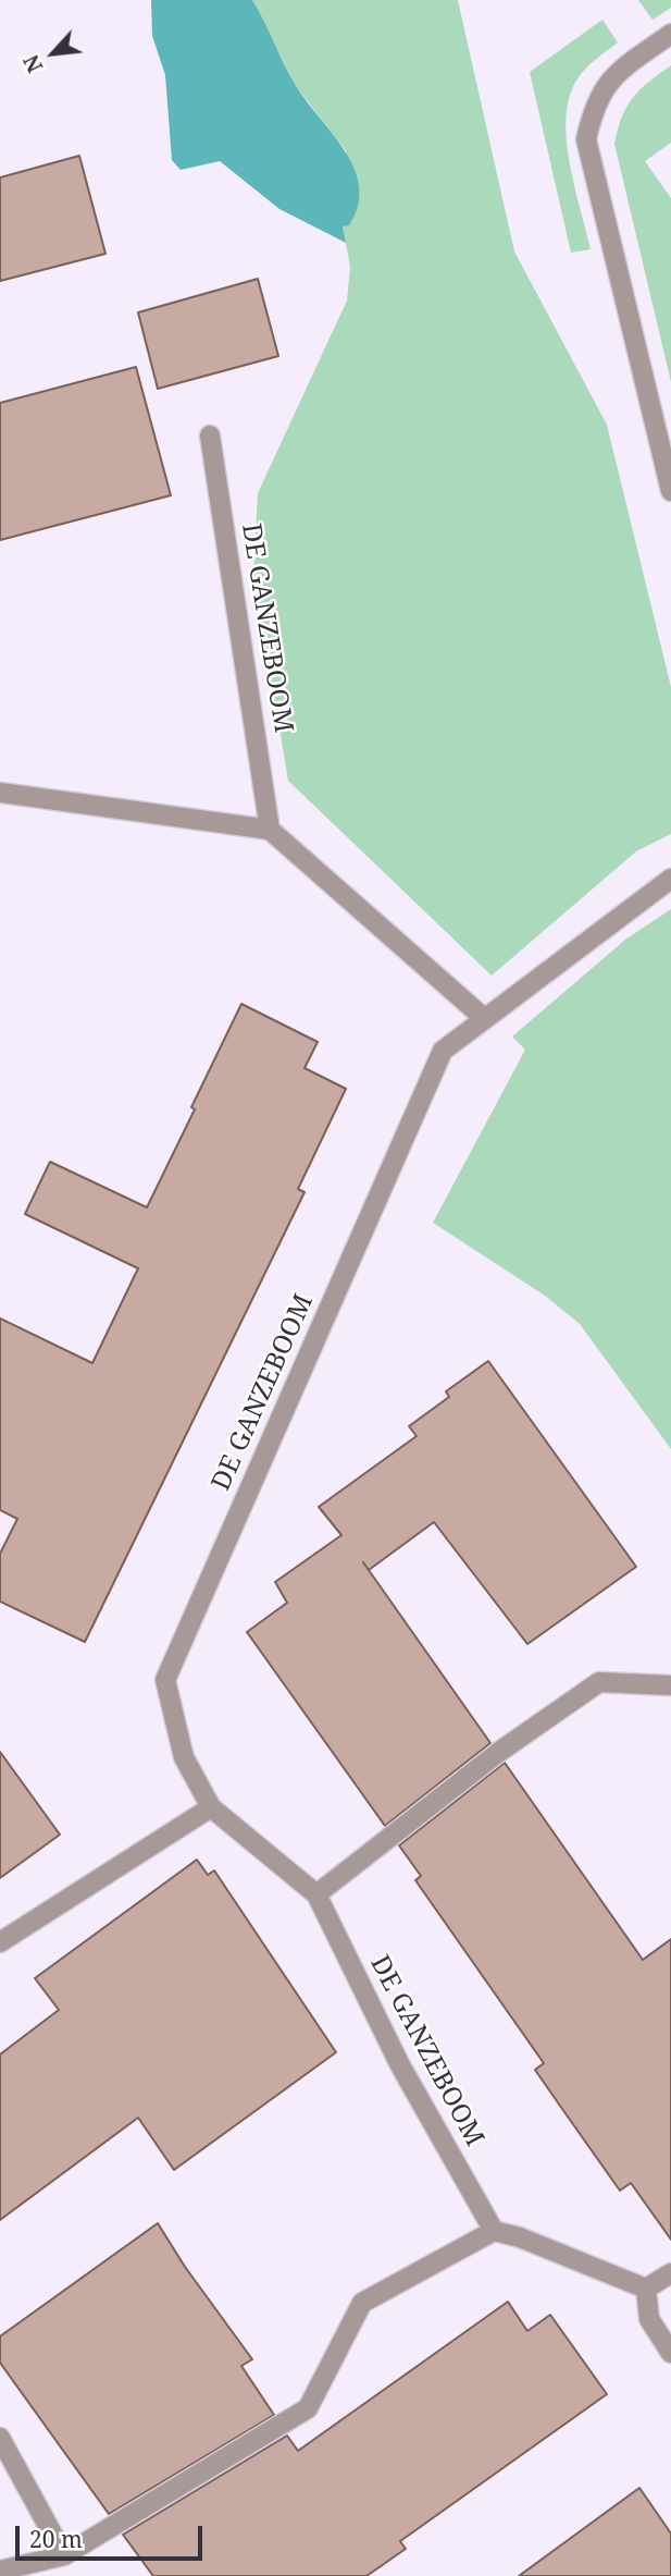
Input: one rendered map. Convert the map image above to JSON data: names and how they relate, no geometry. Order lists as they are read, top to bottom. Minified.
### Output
{"streets":{"street":["DE GANZEBOOM"]},"scale_bar":"20 m","north":"bottom left"}
